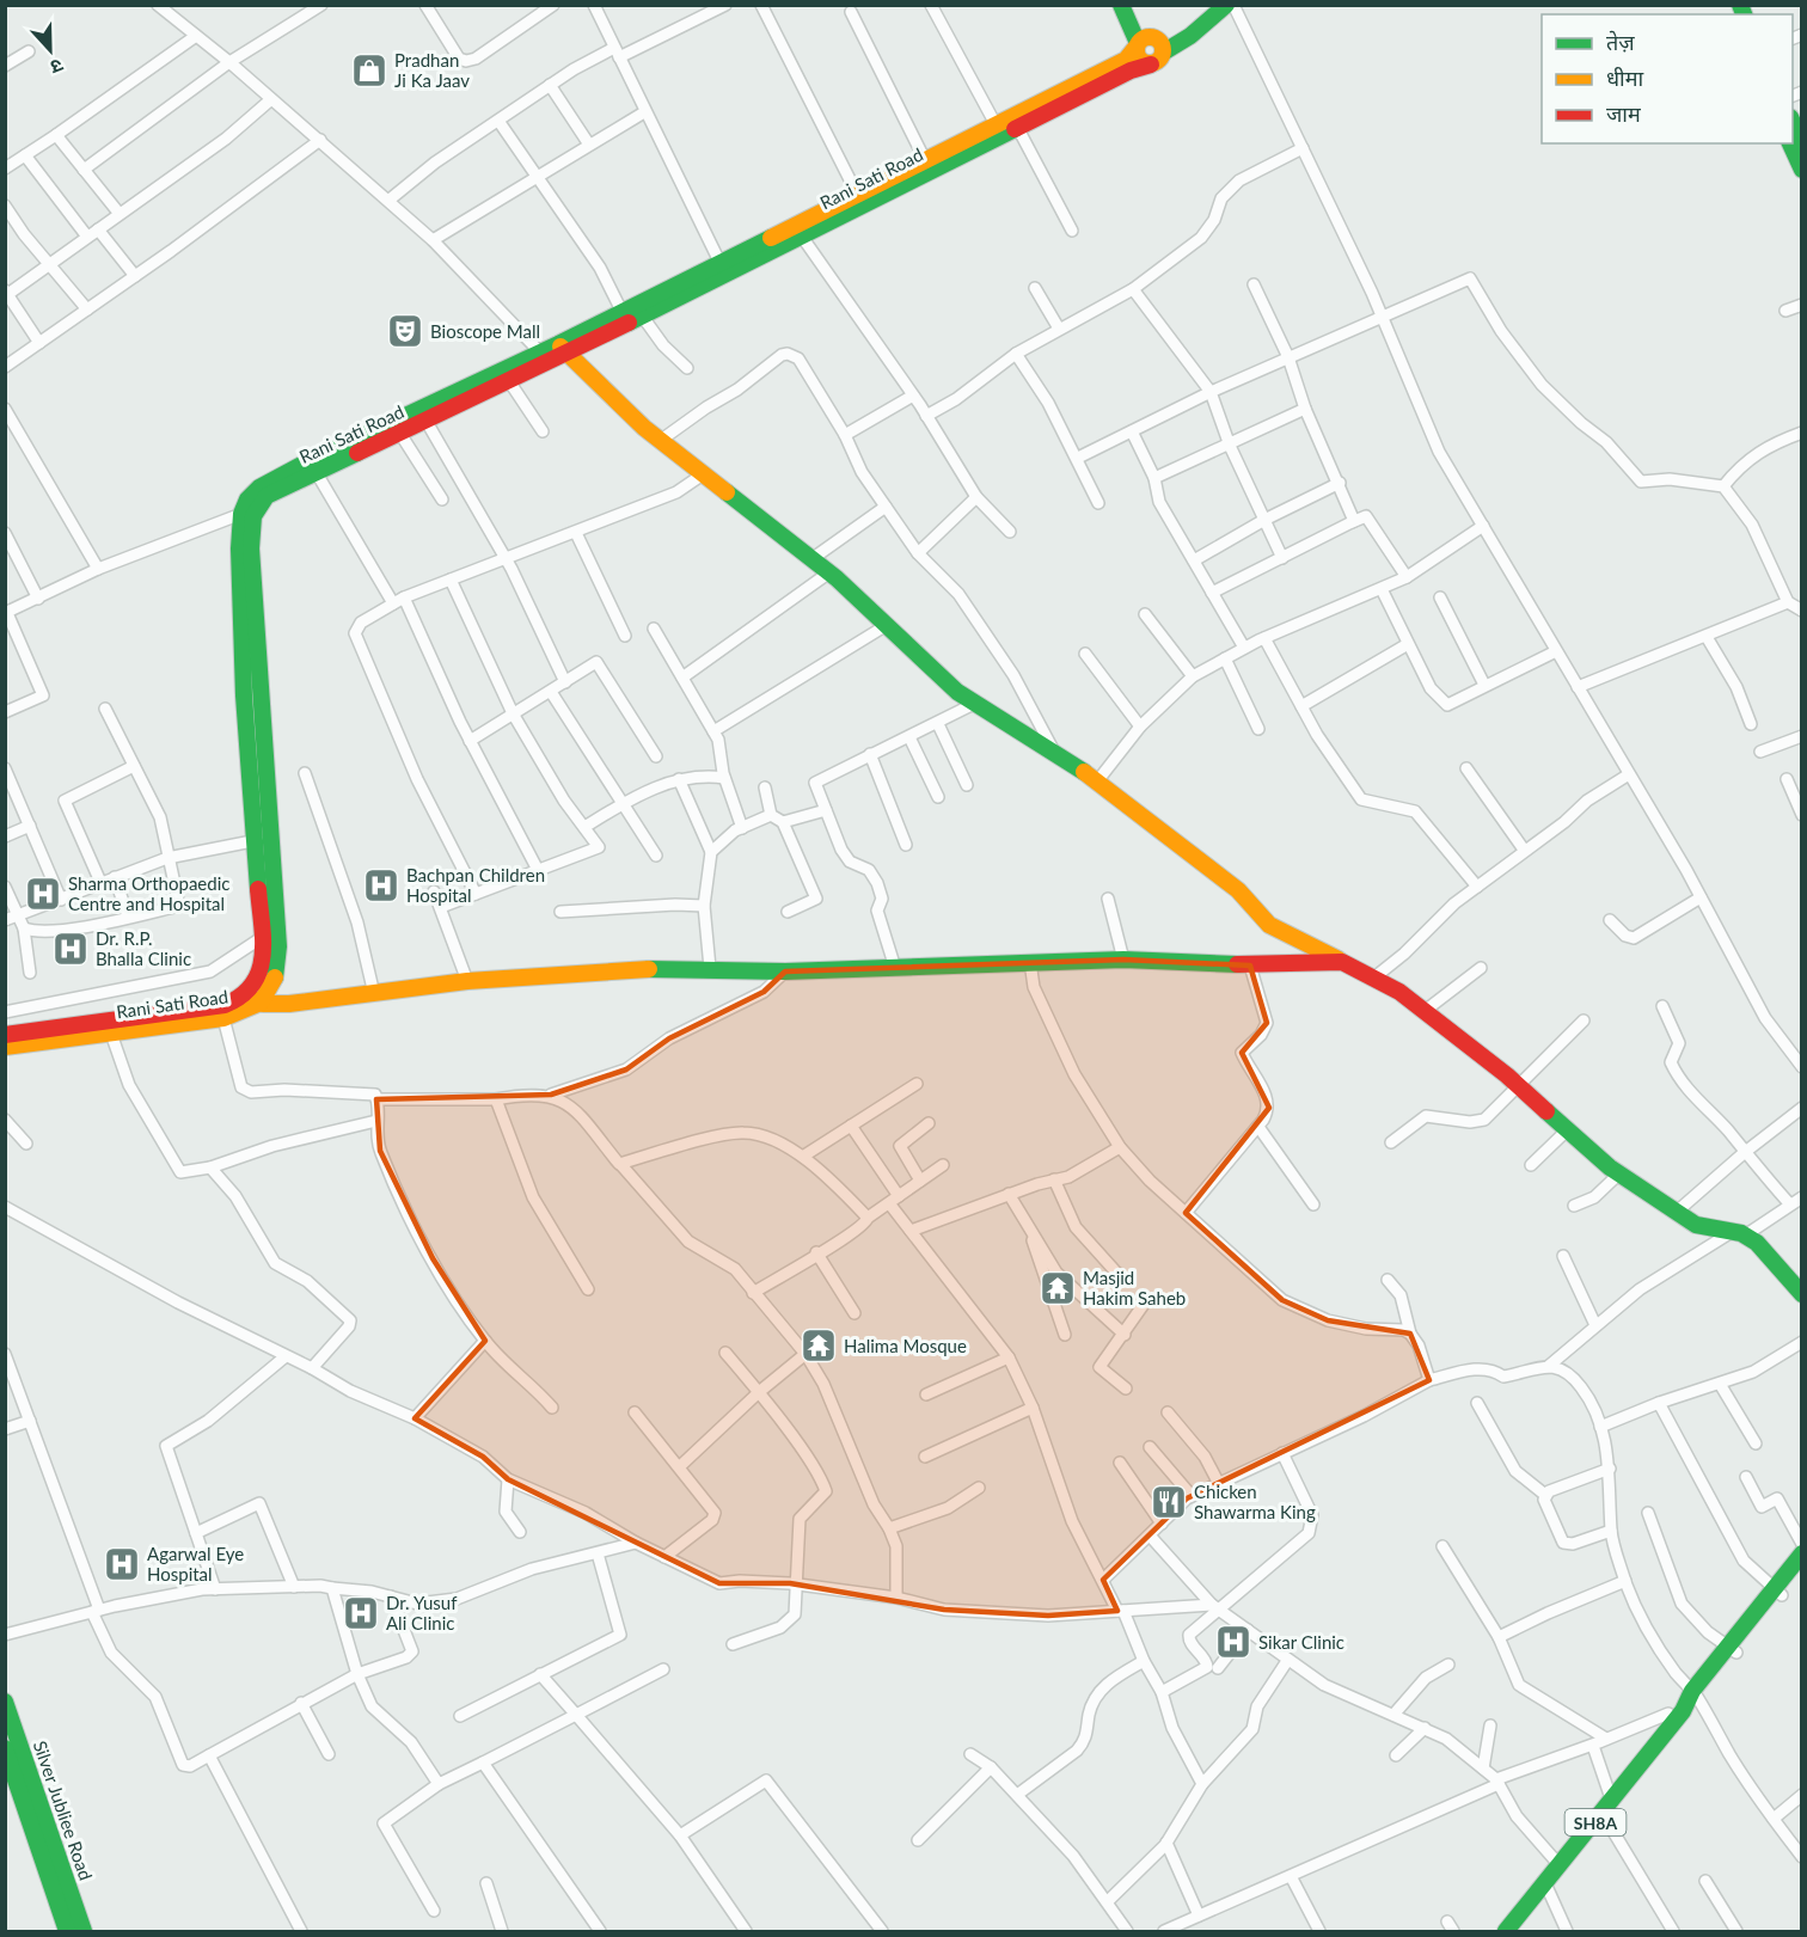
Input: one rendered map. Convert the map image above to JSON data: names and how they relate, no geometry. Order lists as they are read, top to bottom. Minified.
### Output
{"streets":{"street":["Rani Sati Road","Silver Jubliee Road","SH8A"]},"places":{"shop":["Pradhan Ji Ka Jaav"],"theatre":["Bioscope Mall"],"hospital":["Bachpan Children Hospital","Sharma Orthopaedic Centre and Hospital","Dr. R.P. Bhalla Clinic","Agarwal Eye Hospital","Dr. Yusuf Ali Clinic","Sikar Clinic"],"temple":["Masjid Hakim Saheb","Halima Mosque"],"restaurant":["Chicken Shawarma King"]},"legend":["तेज़","धीमा","जाम"],"north":"bottom"}
